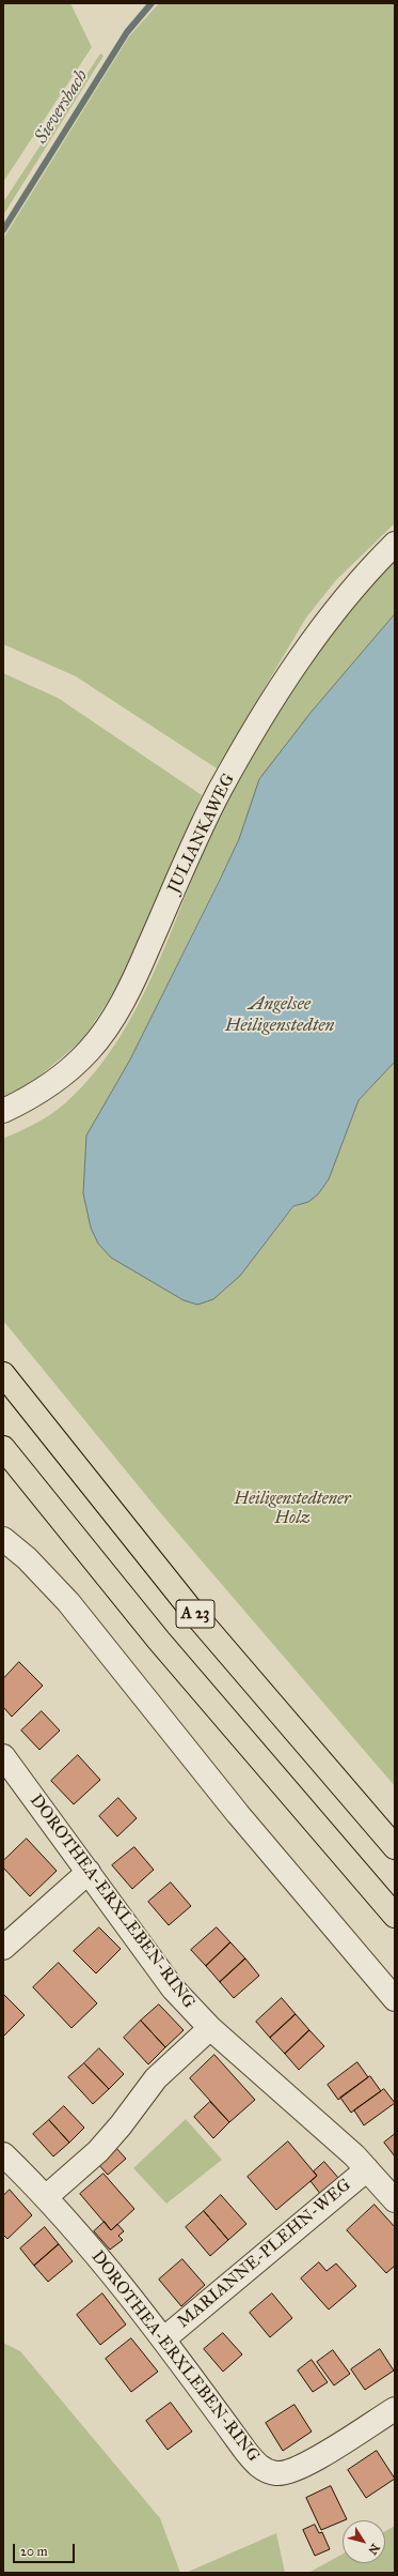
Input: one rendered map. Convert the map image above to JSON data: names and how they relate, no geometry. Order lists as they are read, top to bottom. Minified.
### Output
{"streets":{"highway":["A 23"],"street":["JULIANKAWEG","DOROTHEA-ERXLEBEN-RING","MARIANNE-PLEHN-WEG"]},"crossings":[["DOROTHEA-ERXLEBEN-RING","MARIANNE-PLEHN-WEG"]],"water":["Sieversbach","Angelsee Heiligenstedten"],"parks":["Heiligenstedtener Holz"],"scale_bar":"20 m","north":"bottom right"}
